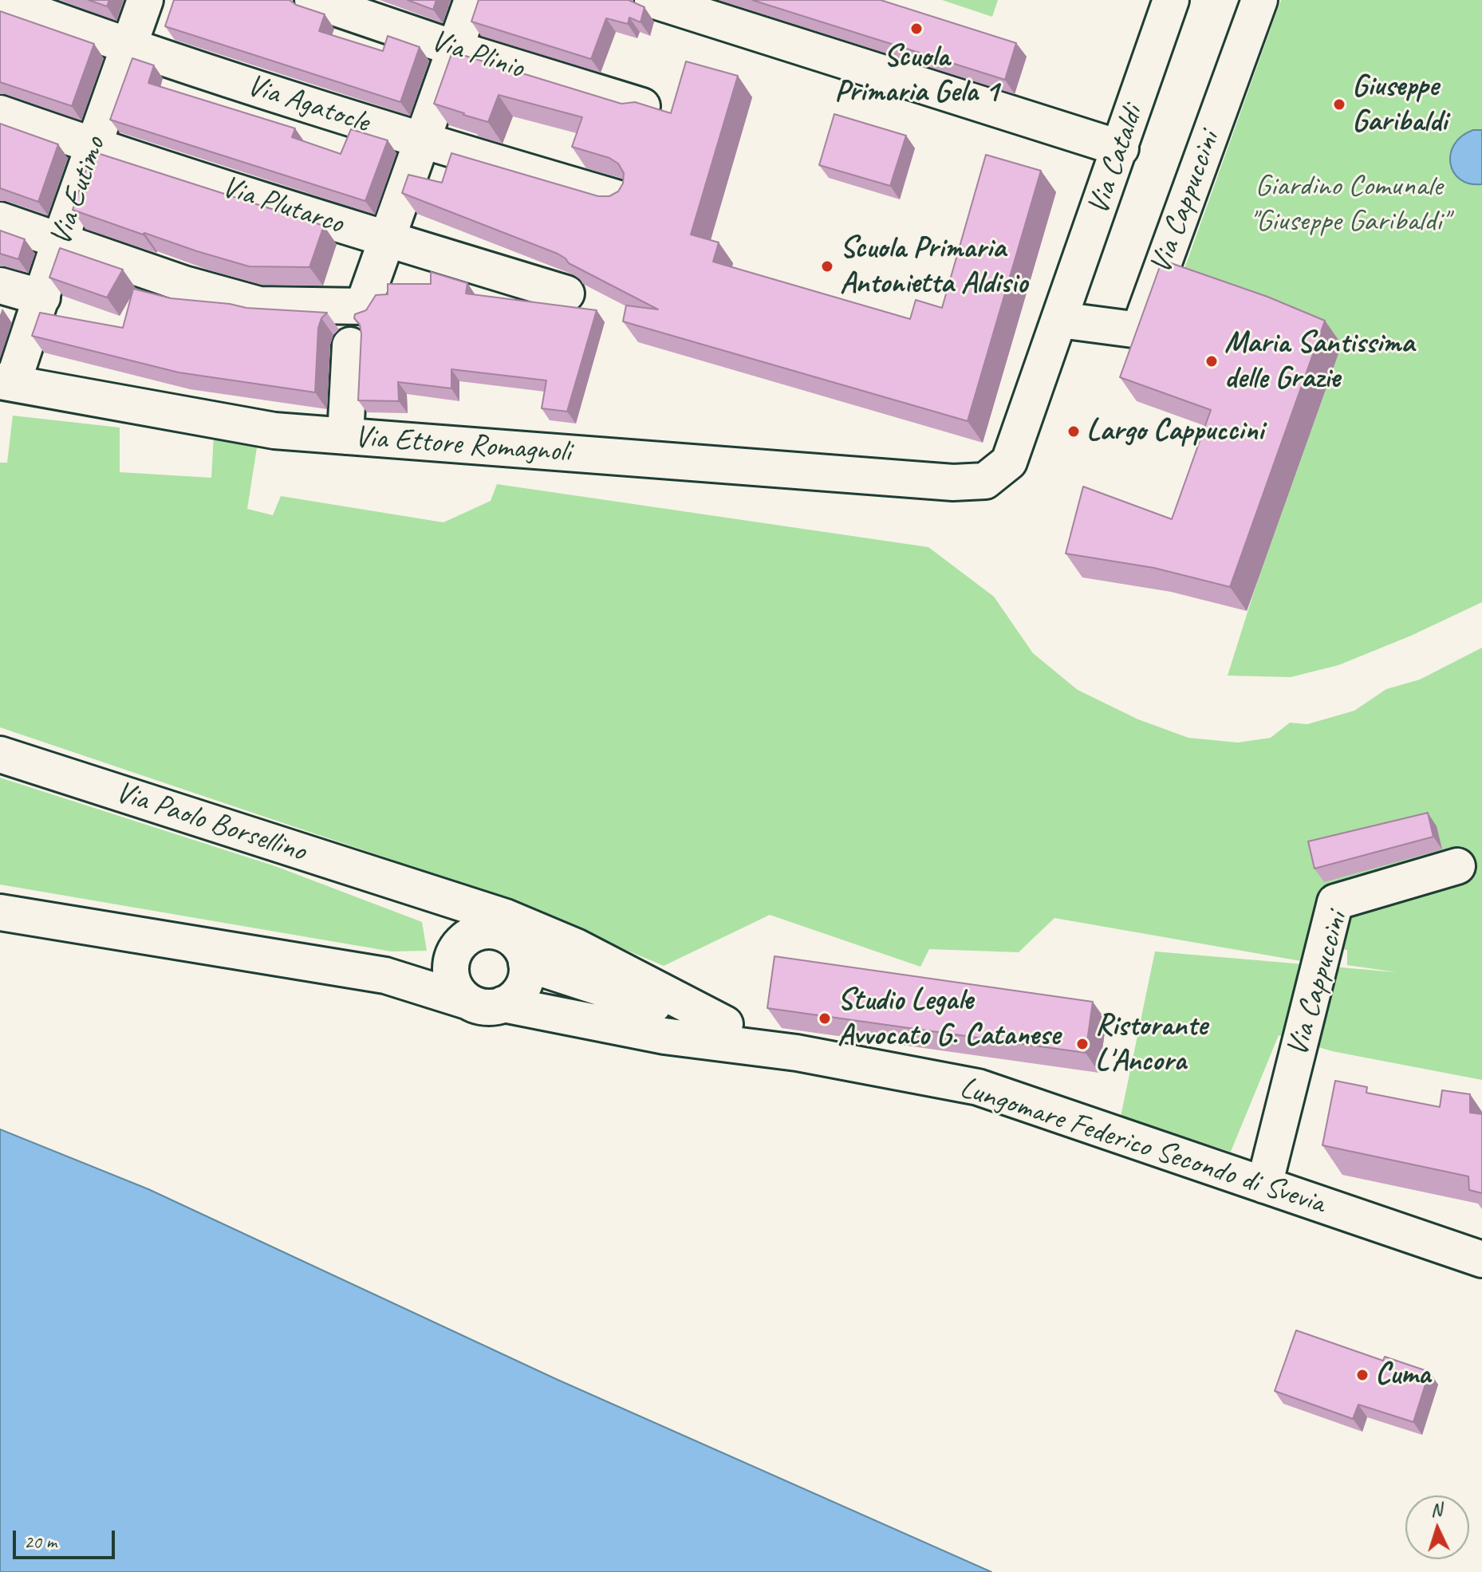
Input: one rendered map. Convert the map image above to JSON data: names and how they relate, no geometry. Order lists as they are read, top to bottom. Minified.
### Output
{"streets":{"street":["Via Plinio","Via Agatocle","Via Cataldi","Via Eutimo","Via Cappuccini","Via Plutarco","Via Ettore Romagnoli","Via Paolo Borsellino","Lungomare Federico Secondo di Svevia"]},"crossings":[["Via Agatocle","Via Eutimo"],["Via Cataldi","Via Cappuccini"],["Via Cataldi","Via Ettore Romagnoli"],["Via Eutimo","Via Plutarco"],["Via Eutimo","Via Ettore Romagnoli"],["Via Cappuccini","Via Ettore Romagnoli"],["Via Cappuccini","Lungomare Federico Secondo di Svevia"],["Via Paolo Borsellino","Lungomare Federico Secondo di Svevia"]],"parks":["Giardino Comunale \"Giuseppe Garibaldi\""],"places":["Scuola Primaria Gela 1","Giuseppe Garibaldi","Scuola Primaria Antonietta Aldisio","Maria Santissima delle Grazie","Largo Cappuccini","Studio Legale Avvocato G. Catanese","Ristorante L'Ancora","Cuma"],"scale_bar":"20 m","north":"top"}
